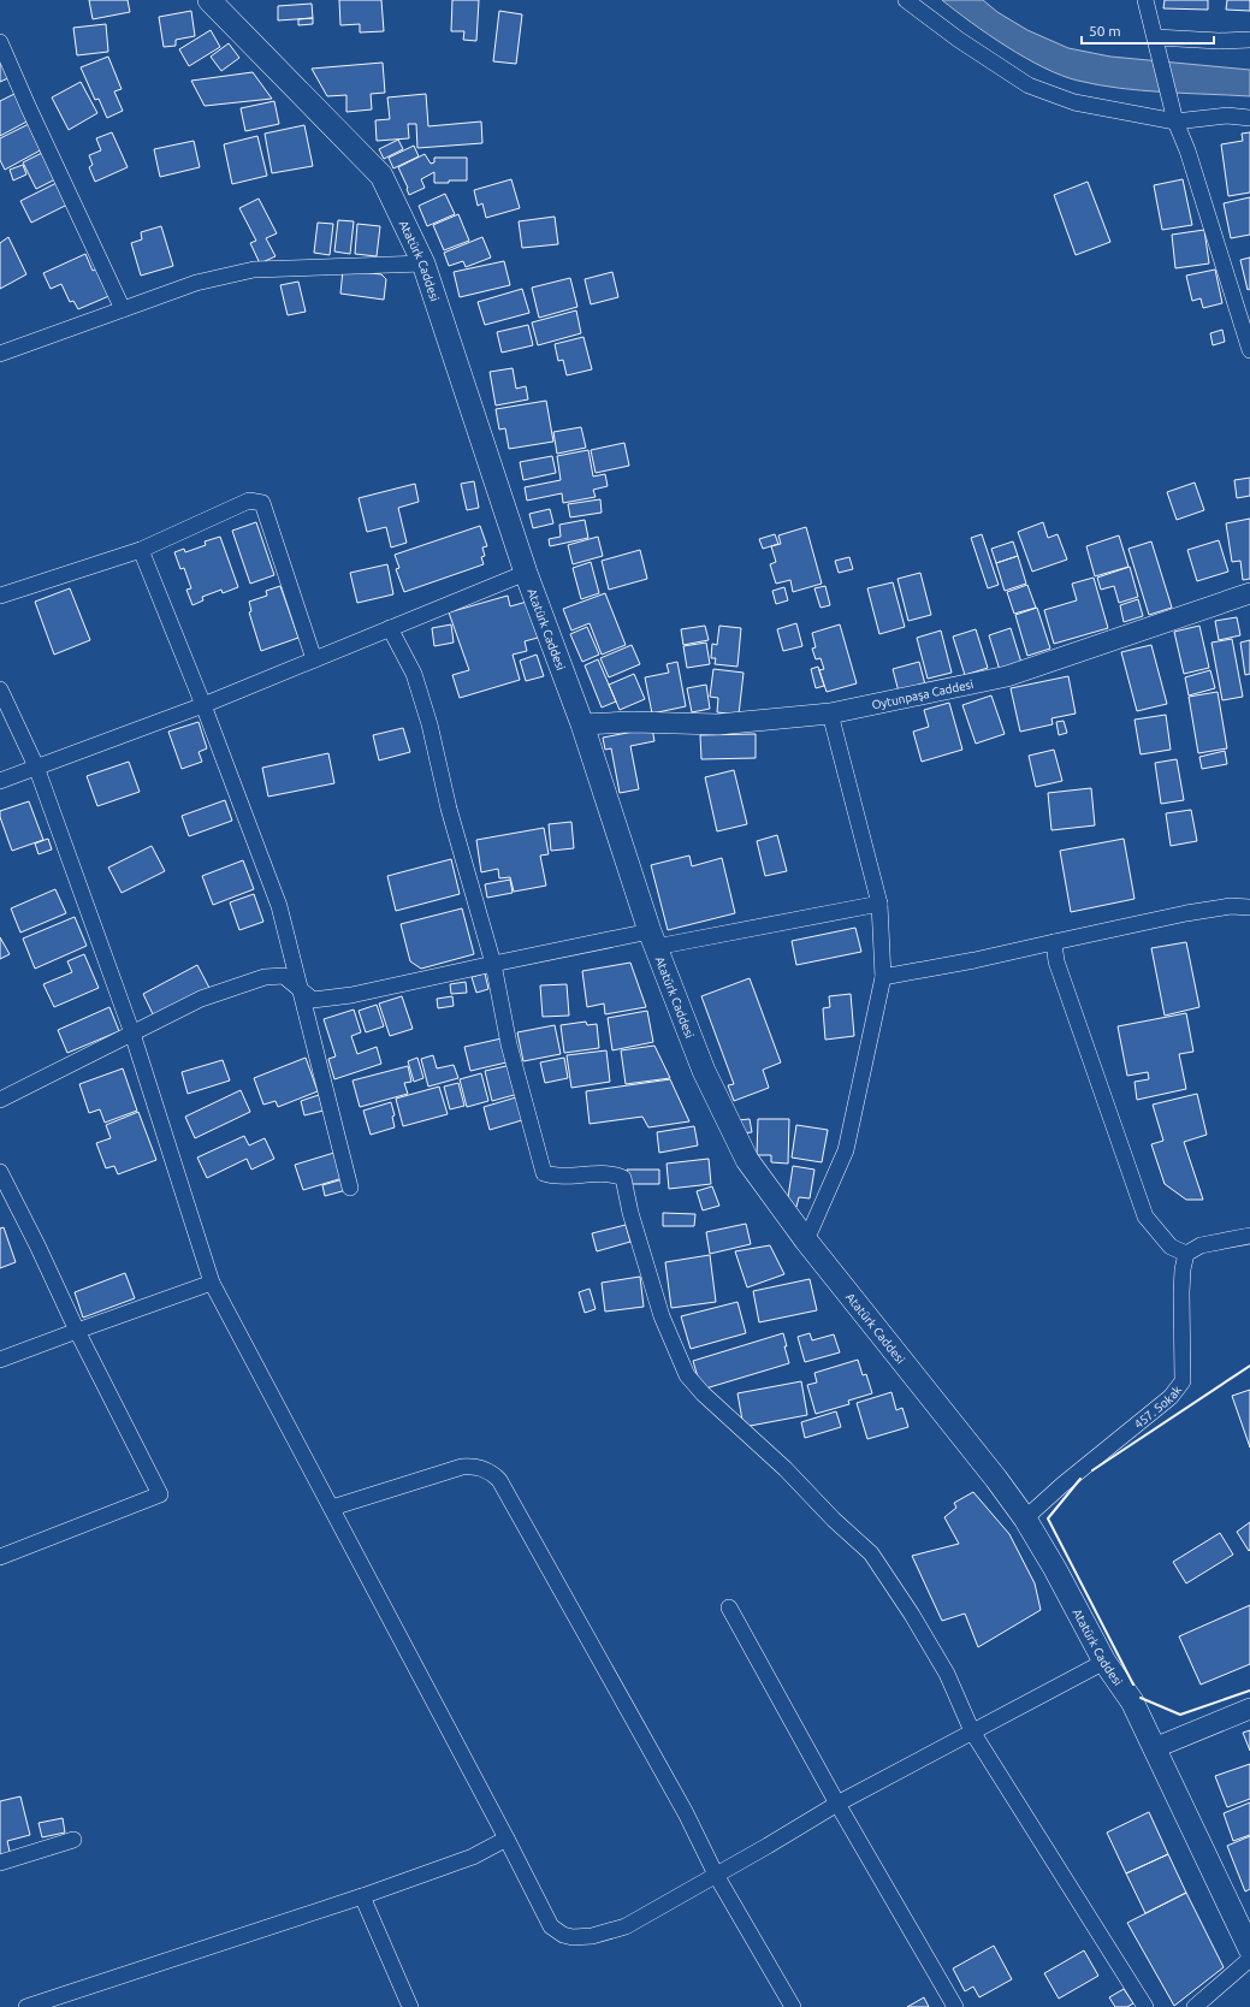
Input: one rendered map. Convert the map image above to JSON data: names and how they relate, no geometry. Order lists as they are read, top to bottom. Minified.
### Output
{"streets":{"main road":["Atatürk Caddesi"],"street":["Oytunpaşa Caddesi","457. Sokak"]},"crossings":[["Atatürk Caddesi","Oytunpaşa Caddesi"],["Atatürk Caddesi","457. Sokak"]],"scale_bar":"50 m"}
